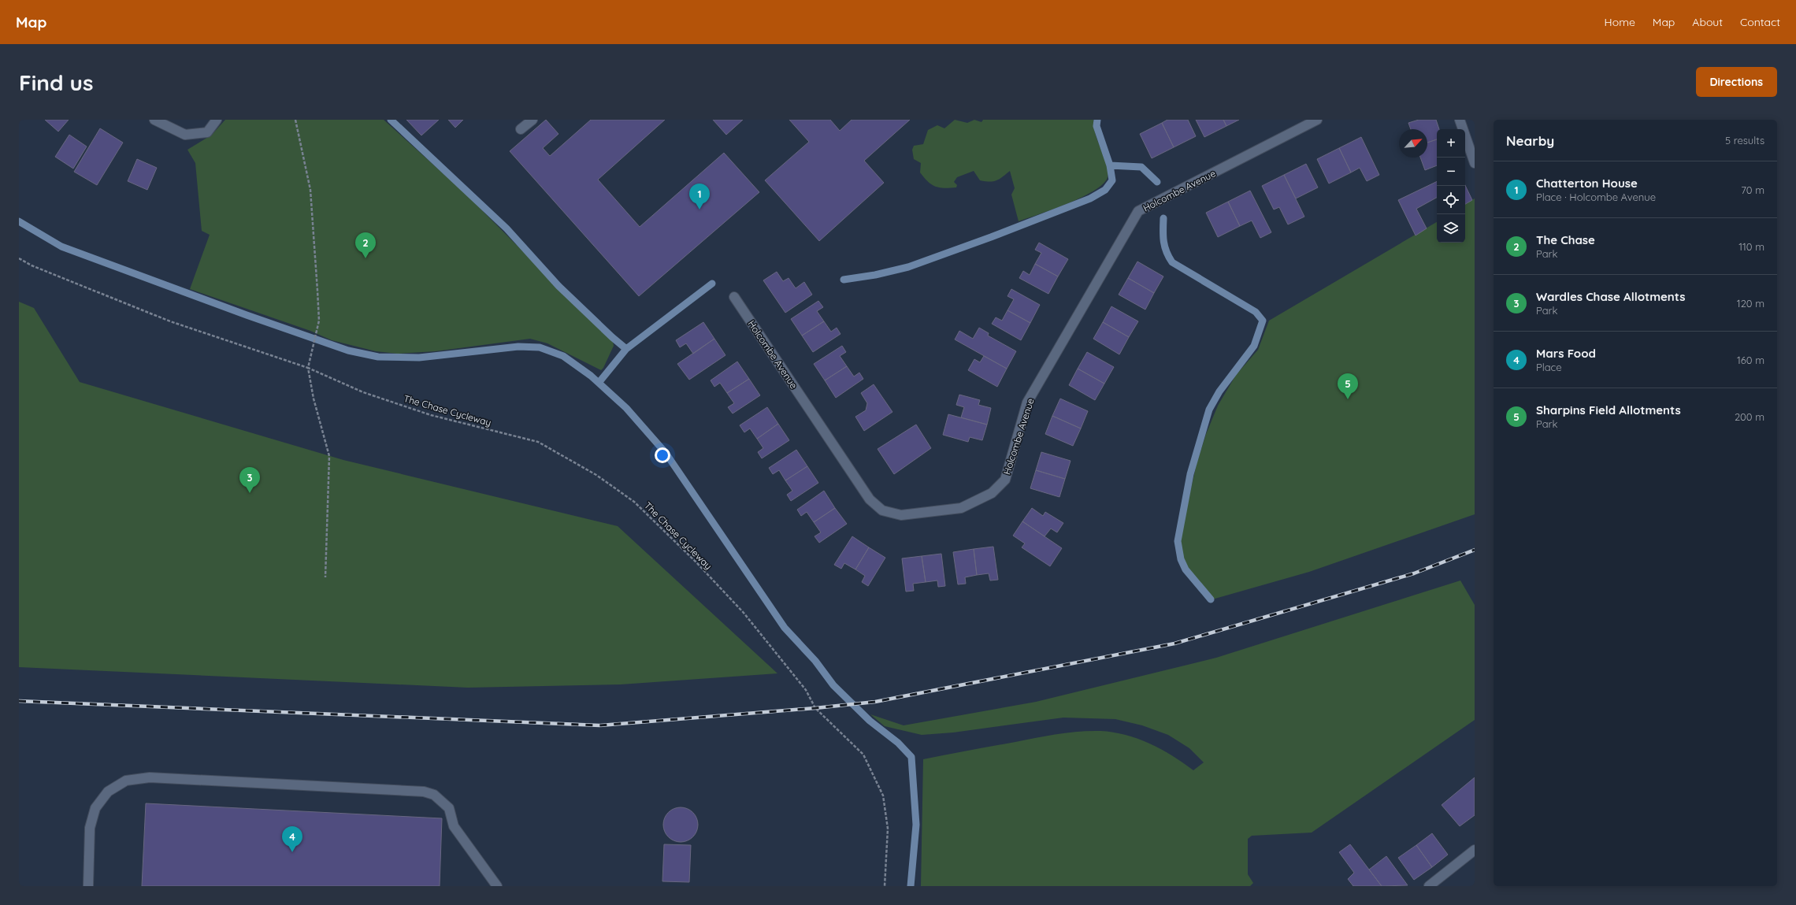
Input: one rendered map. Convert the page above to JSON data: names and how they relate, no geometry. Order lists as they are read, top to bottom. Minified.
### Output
{"streets":{"street":["Holcombe Avenue"],"path":["The Chase Cycleway"]},"north":"top right","page":{"header":"Map","nav":["Home","Map","About","Contact"],"buttons":"Directions","title":"Find us","heading":["Nearby","5 results"],"map_buttons":["+","−"],"list":[{"mark":"1","name":"Chatterton House","note":"Place · Holcombe Avenue","value":"70 m"},{"mark":"2","name":"The Chase","note":"Park","value":"110 m"},{"mark":"3","name":"Wardles Chase Allotments","note":"Park","value":"120 m"},{"mark":"4","name":"Mars Food","note":"Place","value":"160 m"},{"mark":"5","name":"Sharpins Field Allotments","note":"Park","value":"200 m"}],"pins":["1","2","5","3","4"]}}
